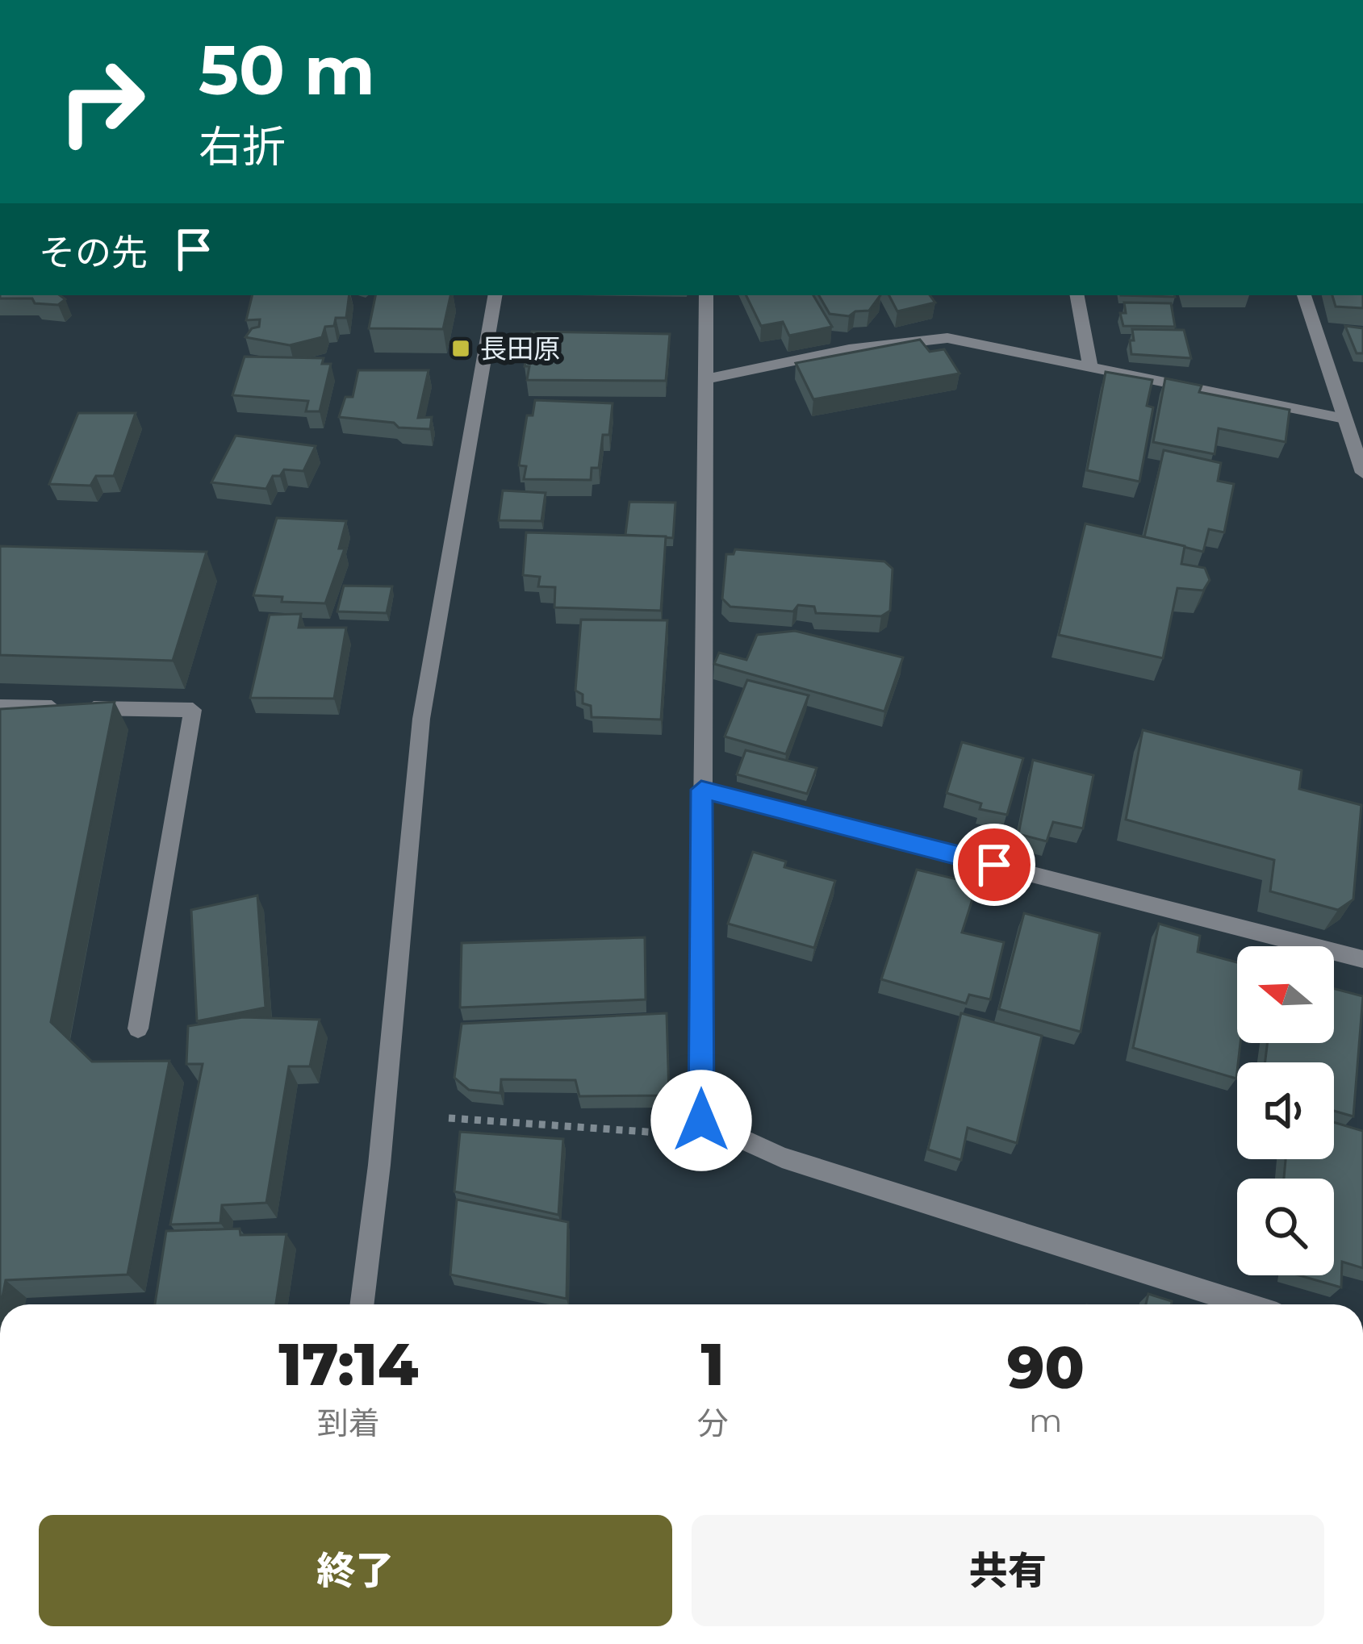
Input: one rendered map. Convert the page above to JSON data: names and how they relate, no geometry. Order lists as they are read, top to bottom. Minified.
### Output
{"places":{"transit":["長田原"]},"north":"left","page":{"turn":["50 m","右折"],"then":"その先","eta":["17:14","到着","1","分","90","m"],"buttons":["終了","共有"]}}
